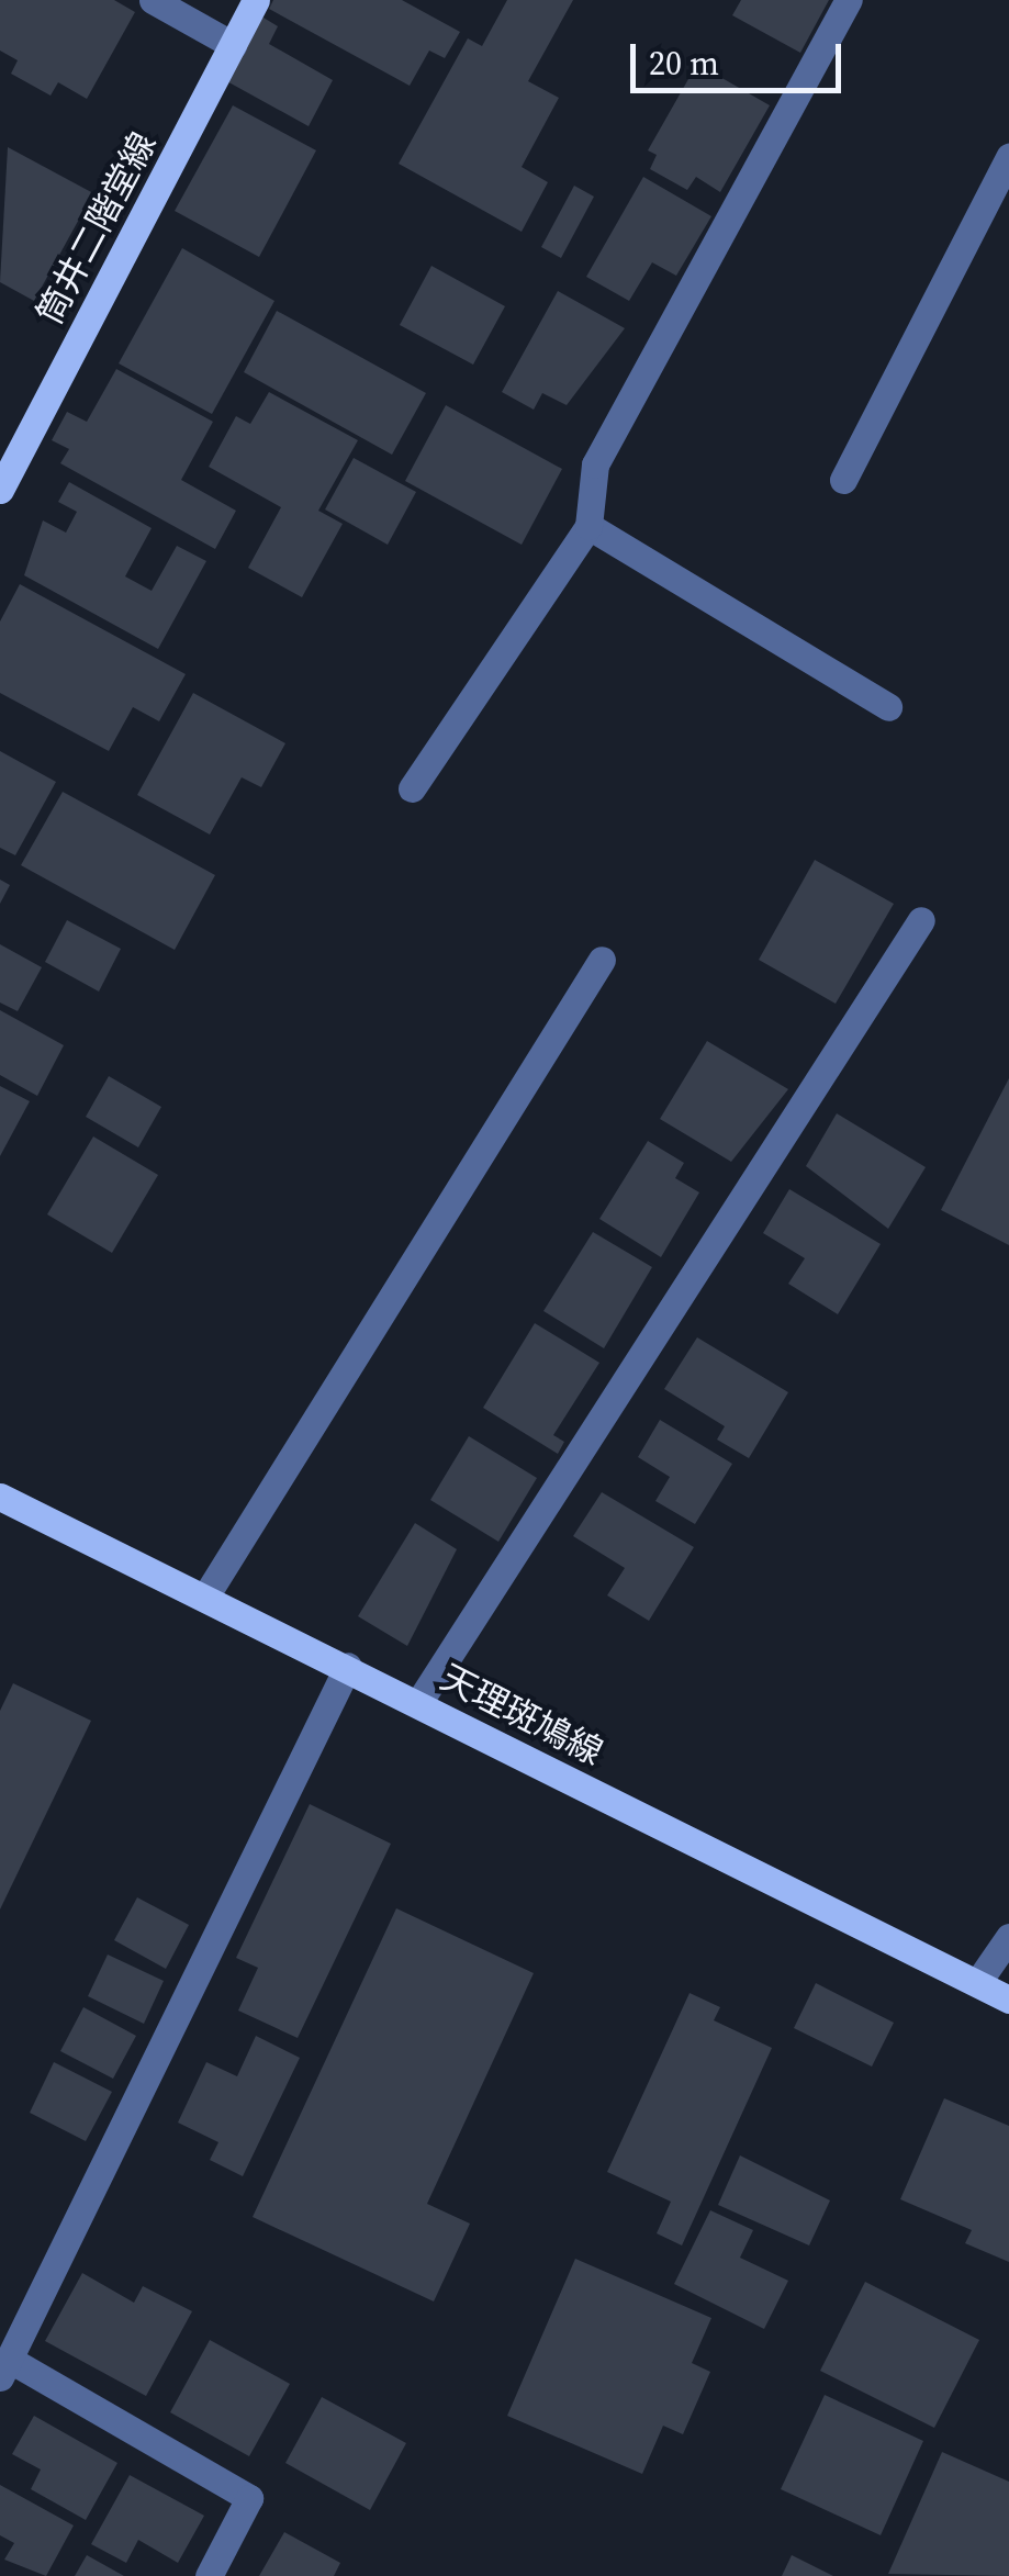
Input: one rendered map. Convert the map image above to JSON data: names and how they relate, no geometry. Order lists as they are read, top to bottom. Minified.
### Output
{"streets":{"main road":["筒井二階堂線","天理斑鳩線"]},"scale_bar":"20 m"}
